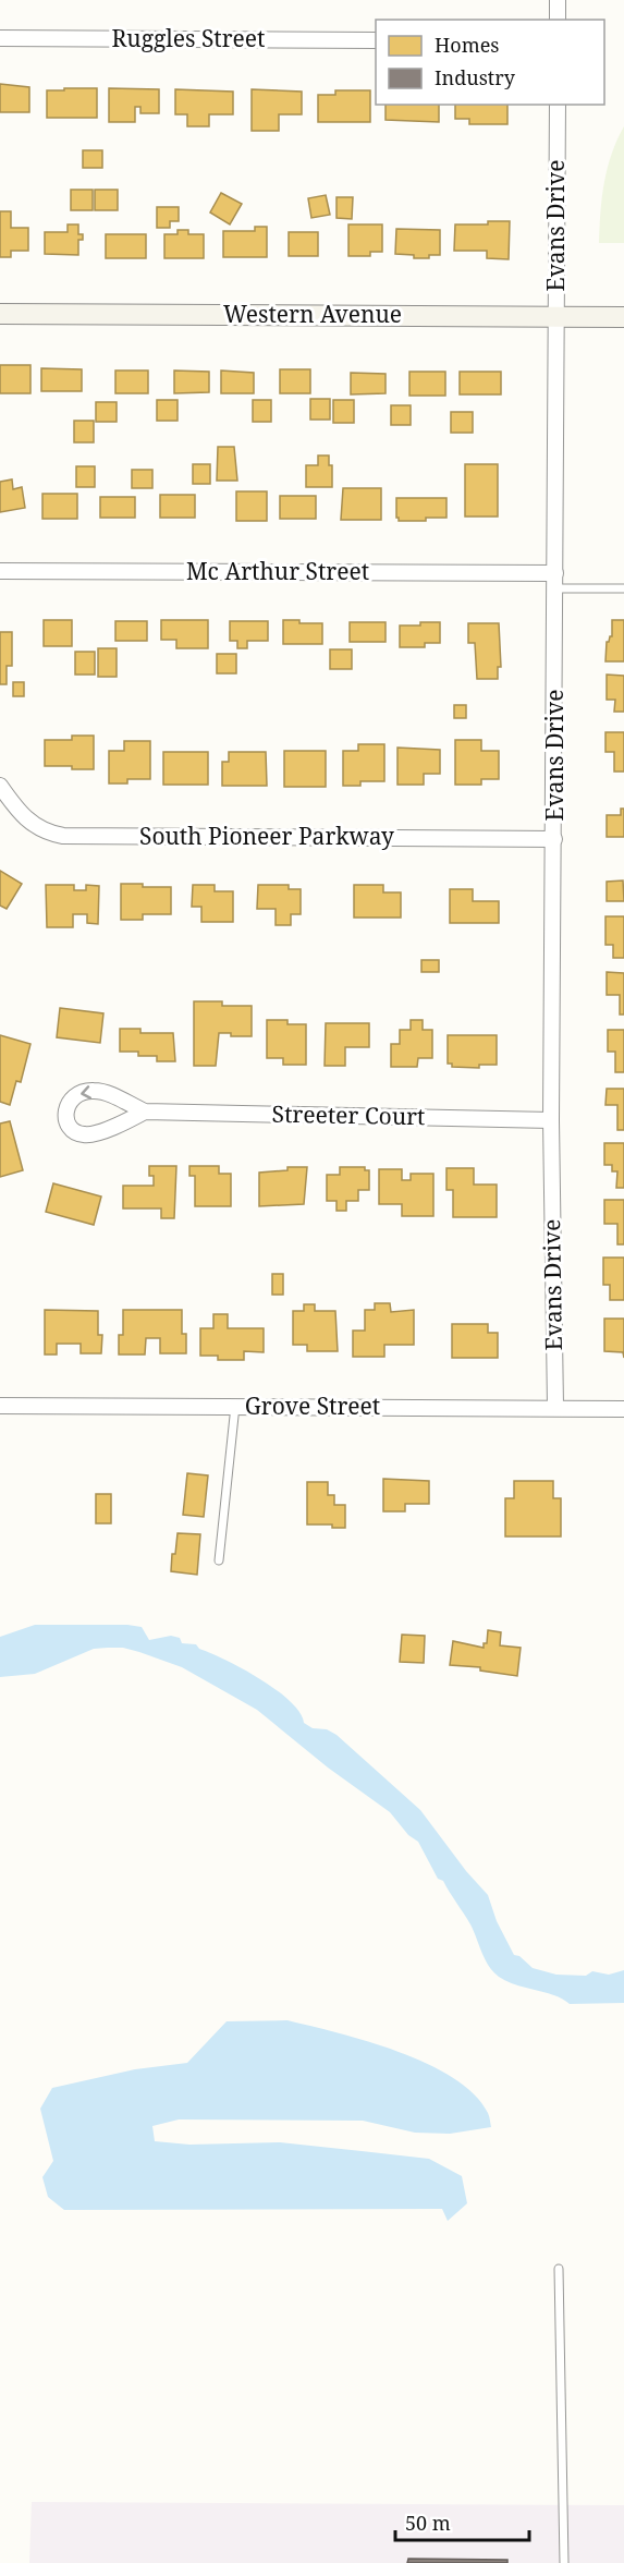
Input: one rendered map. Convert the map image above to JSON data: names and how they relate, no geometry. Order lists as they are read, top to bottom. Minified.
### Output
{"streets":{"street":["Ruggles Street","Evans Drive","Western Avenue","Mc Arthur Street","South Pioneer Parkway","Streeter Court","Grove Street"]},"crossings":[["Evans Drive","Western Avenue"],["Evans Drive","Mc Arthur Street"],["Evans Drive","South Pioneer Parkway"],["Evans Drive","Streeter Court"],["Evans Drive","Grove Street"]],"legend":["Homes","Industry"],"scale_bar":"50 m"}
